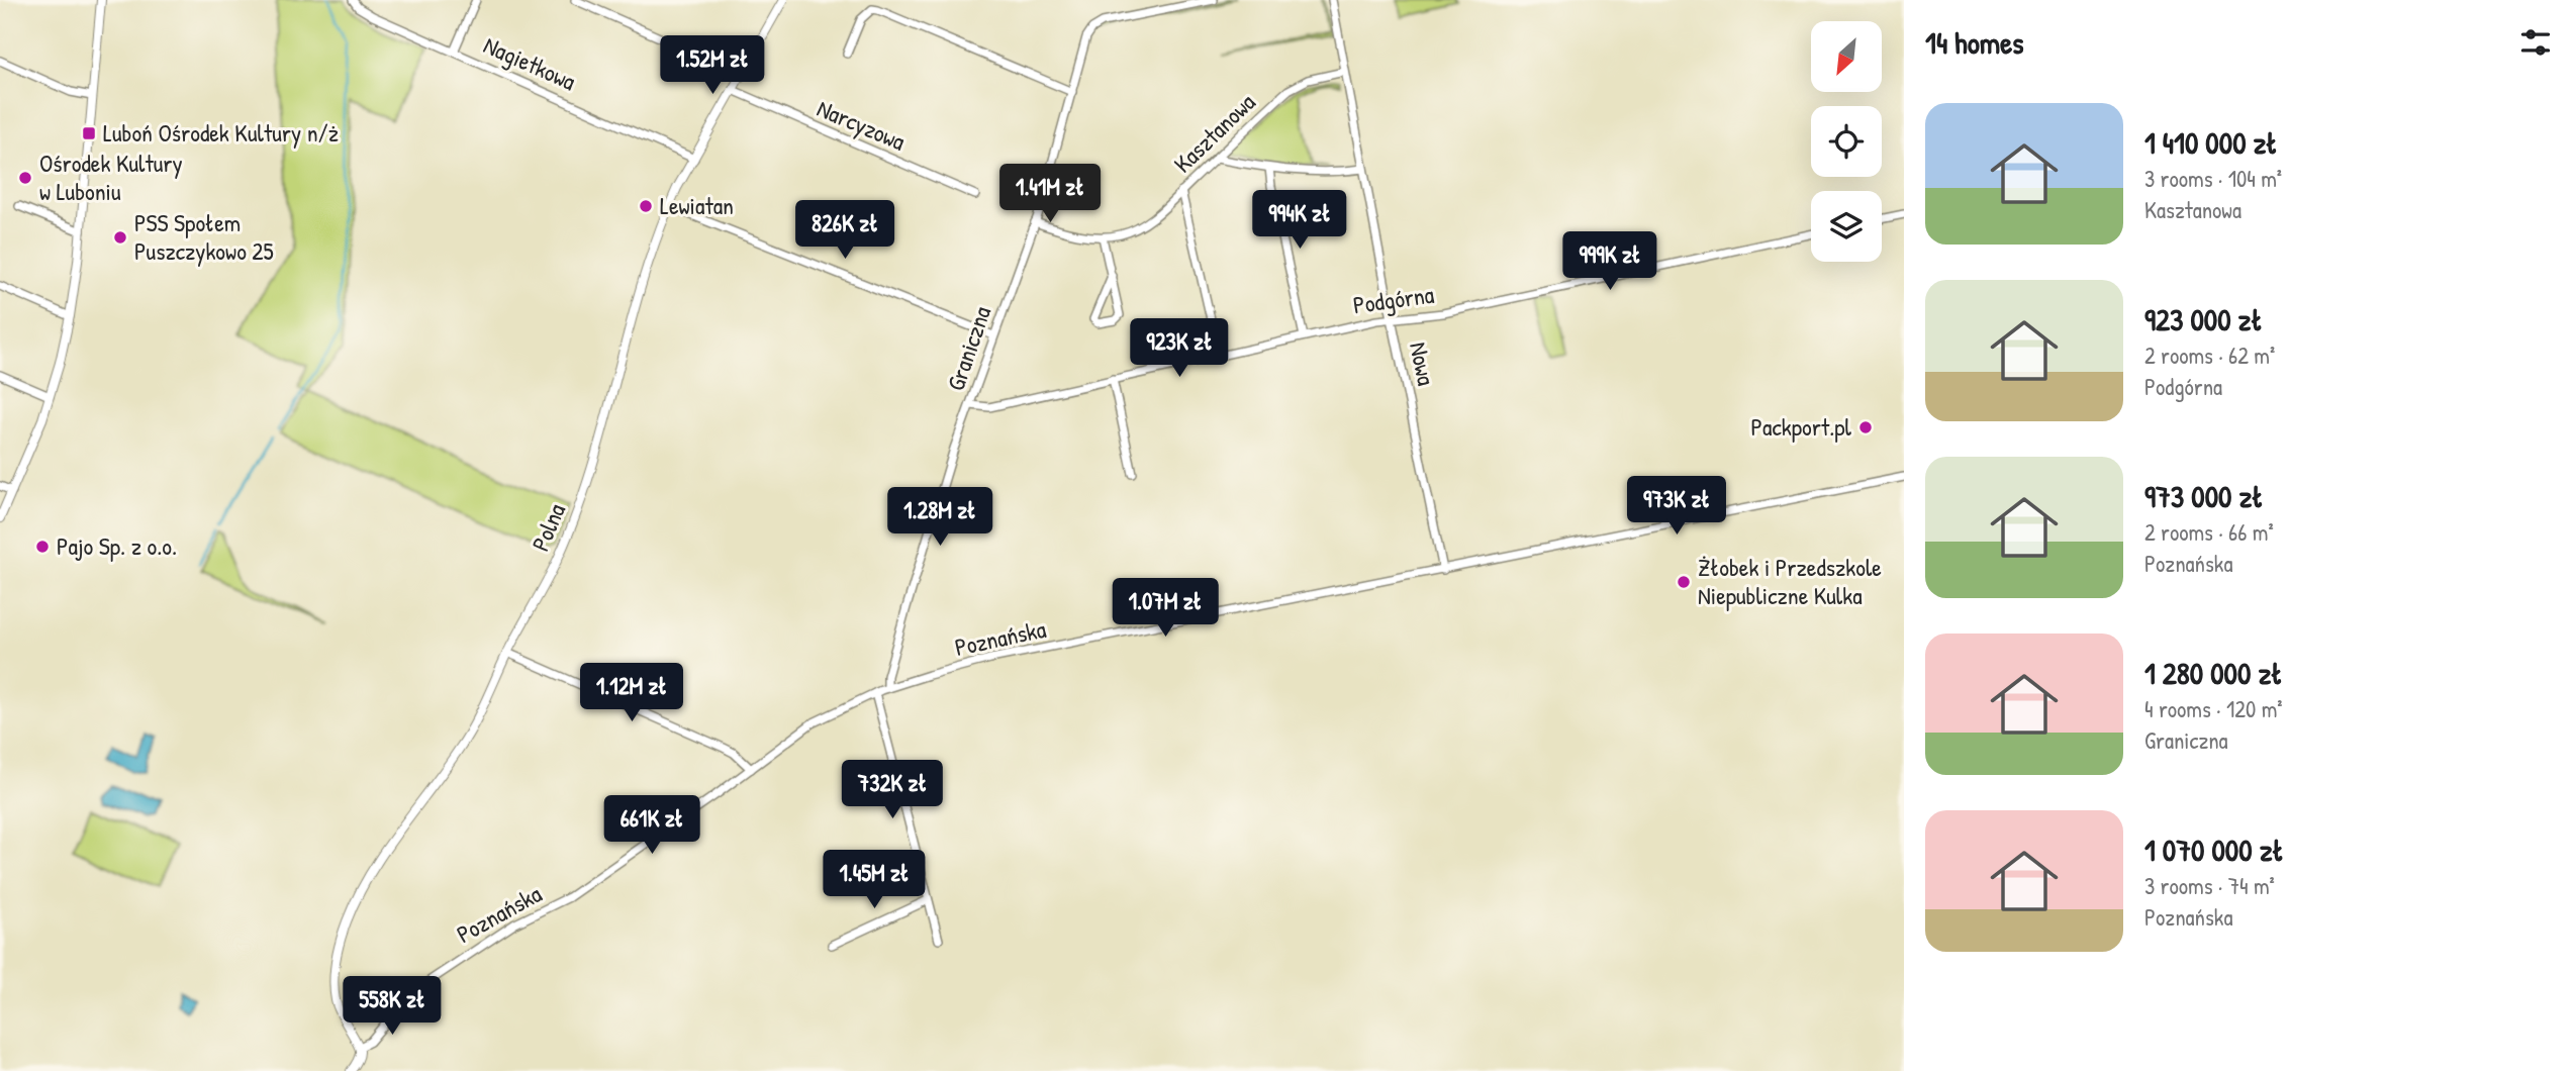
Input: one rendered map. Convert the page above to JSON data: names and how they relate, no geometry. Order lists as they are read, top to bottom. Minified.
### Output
{"streets":{"street":["Nagietkowa","Narcyzowa","Kasztanowa","Podgórna","Graniczna","Nowa","Polna","Poznańska"]},"crossings":[["Nagietkowa","Polna"],["Narcyzowa","Polna"],["Kasztanowa","Graniczna"],["Kasztanowa","Nowa"],["Podgórna","Graniczna"],["Podgórna","Nowa"],["Graniczna","Poznańska"],["Nowa","Poznańska"],["Polna","Poznańska"]],"places":{"transit":["Luboń Ośrodek Kultury n/ż"],"other":["Ośrodek Kultury w Luboniu","Lewiatan","PSS Społem Puszczykowo 25","Packport.pl","Pajo Sp. z o.o.","Żłobek i Przedszkole Niepubliczne Kulka"]},"north":"bottom left","page":{"heading":"14 homes","price":["1.52M zł","1.41M zł","994K zł","826K zł","999K zł","923K zł","973K zł","1.28M zł","1.07M zł","1.12M zł","732K zł","661K zł","1.45M zł","558K zł"],"list":[{"name":"1 410 000 zł","note":"3 rooms · 104 m² · Kasztanowa"},{"name":"923 000 zł","note":"2 rooms · 62 m² · Podgórna"},{"name":"973 000 zł","note":"2 rooms · 66 m² · Poznańska"},{"name":"1 280 000 zł","note":"4 rooms · 120 m² · Graniczna"},{"name":"1 070 000 zł","note":"3 rooms · 74 m² · Poznańska"}]}}
